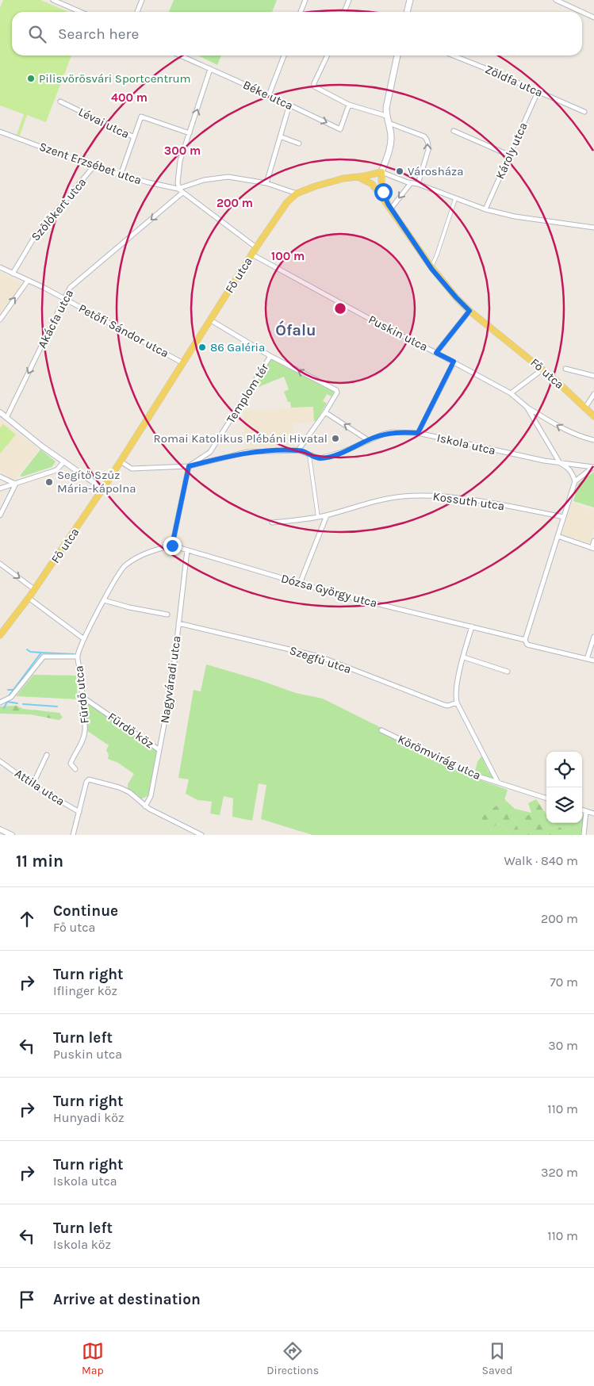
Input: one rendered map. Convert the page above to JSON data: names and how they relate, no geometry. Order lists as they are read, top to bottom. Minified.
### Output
{"streets":{"main road":["Fő utca"],"street":["Zöldfa utca","Béke utca","Lévai utca","Károly utca","Szent Erzsébet utca","Szőlőkert utca","Akácfa utca","Petőfi Sándor utca","Puskin utca","Templom tér","Iskola utca","Kossuth utca","Dózsa György utca","Szegfű utca","Nagyváradi utca","Fürdő utca","Fürdő köz","Körömvirág utca","Attila utca"]},"crossings":[["Zöldfa utca","Károly utca"],["Lévai utca","Szent Erzsébet utca"],["Szent Erzsébet utca","Szőlőkert utca"],["Szent Erzsébet utca","Akácfa utca"],["Szőlőkert utca","Petőfi Sándor utca"],["Fő utca","Petőfi Sándor utca"],["Fő utca","Puskin utca"],["Fő utca","Iskola utca"],["Akácfa utca","Petőfi Sándor utca"],["Puskin utca","Iskola utca"],["Templom tér","Iskola utca"],["Dózsa György utca","Nagyváradi utca"],["Szegfű utca","Nagyváradi utca"],["Nagyváradi utca","Fürdő köz"],["Fürdő utca","Fürdő köz"]],"one_way":["Akácfa utca"],"districts":["Ófalu"],"places":["Pilisvörösvári Sportcentrum","Városháza","86 Galéria","Romai Katolikus Plébáni Hivatal","Segítő Szűz Mária-kápolna"],"page":{"search":"Search here","heading":["11 min","Walk · 840 m"],"list":[["Continue","Fő utca","200 m"],["Turn right","Iflinger köz","70 m"],["Turn left","Puskin utca","30 m"],["Turn right","Hunyadi köz","110 m"],["Turn right","Iskola utca","320 m"],["Turn left","Iskola köz","110 m"],"Arrive at destination"],"nav":["Map","Directions","Saved"]},"rings":["400 m","300 m","200 m","100 m"]}
